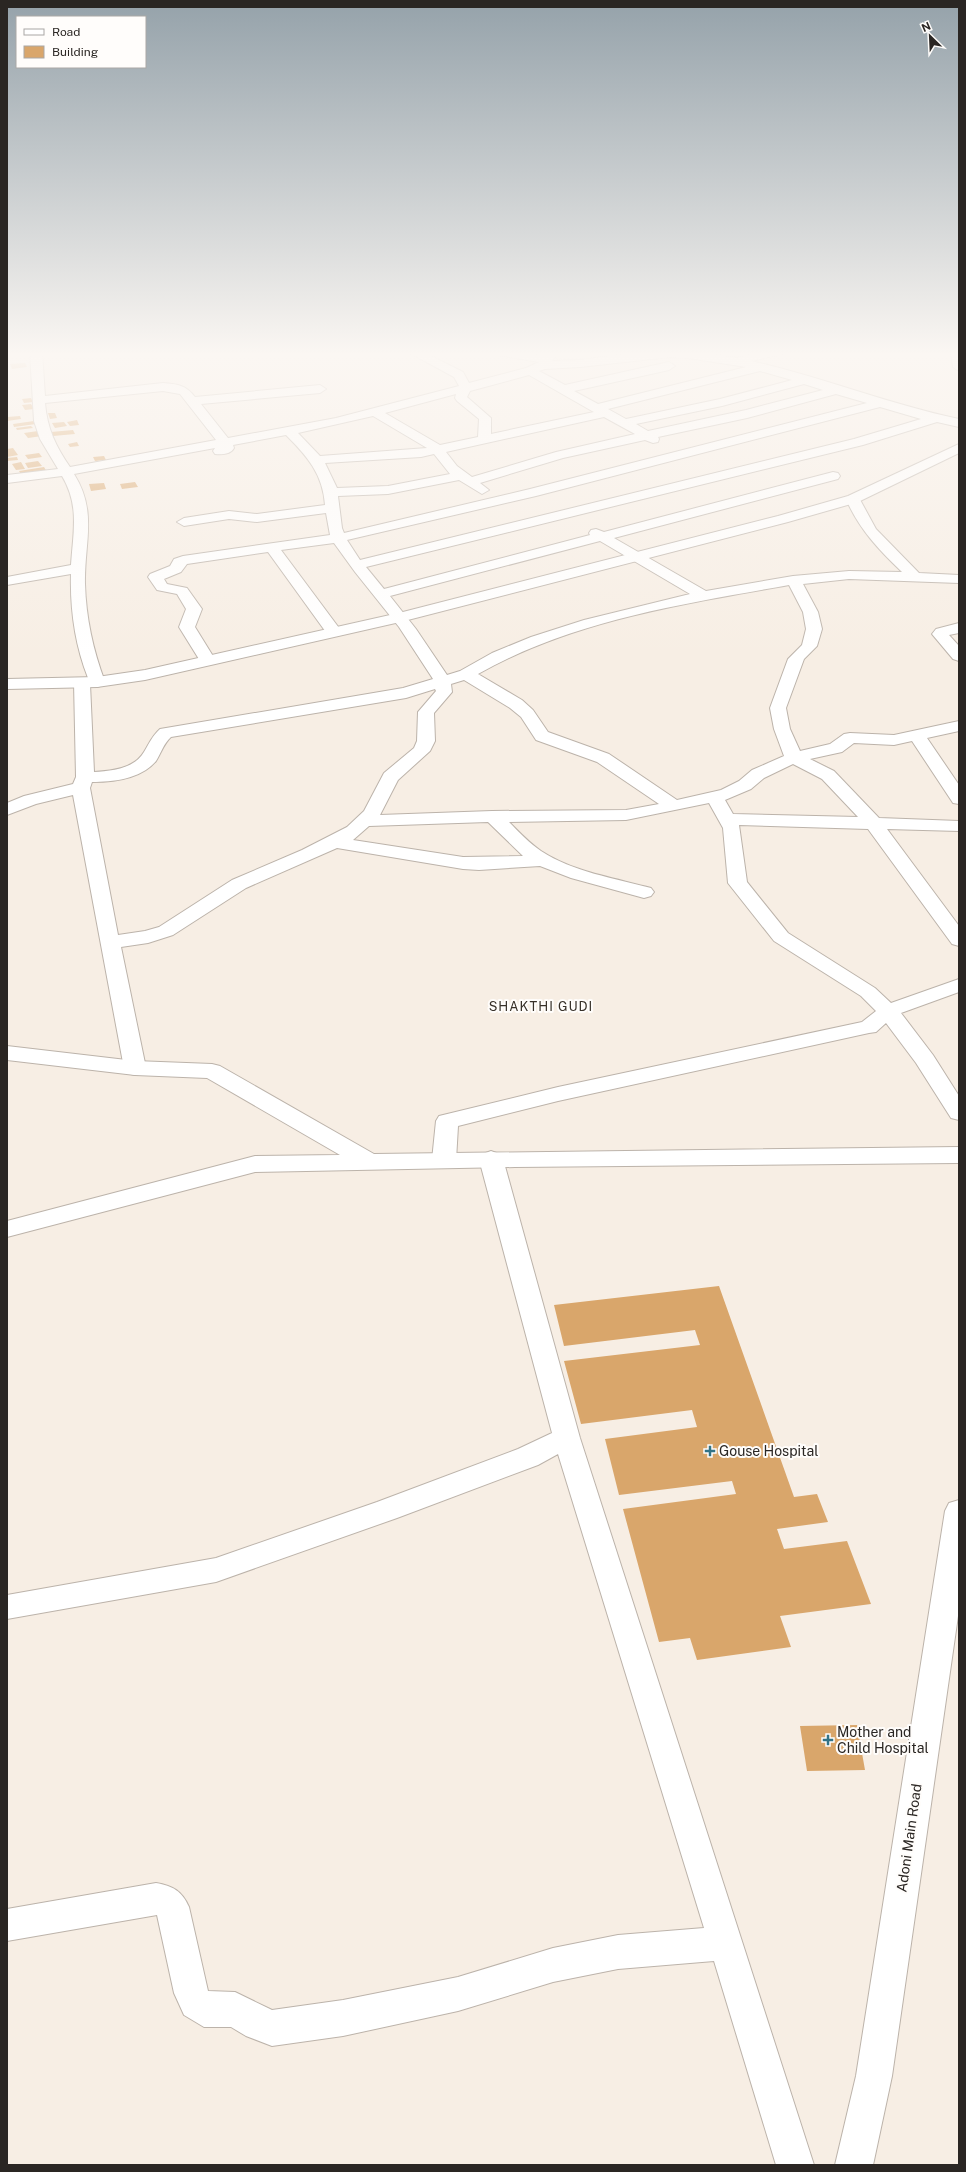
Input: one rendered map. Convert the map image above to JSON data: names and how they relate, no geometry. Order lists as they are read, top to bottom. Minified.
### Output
{"streets":{"street":["Adoni Main Road"]},"districts":["SHAKTHI GUDI"],"places":{"health":["Gouse Hospital","Mother and Child Hospital"]},"legend":["Road","Building"],"north":"top left"}
